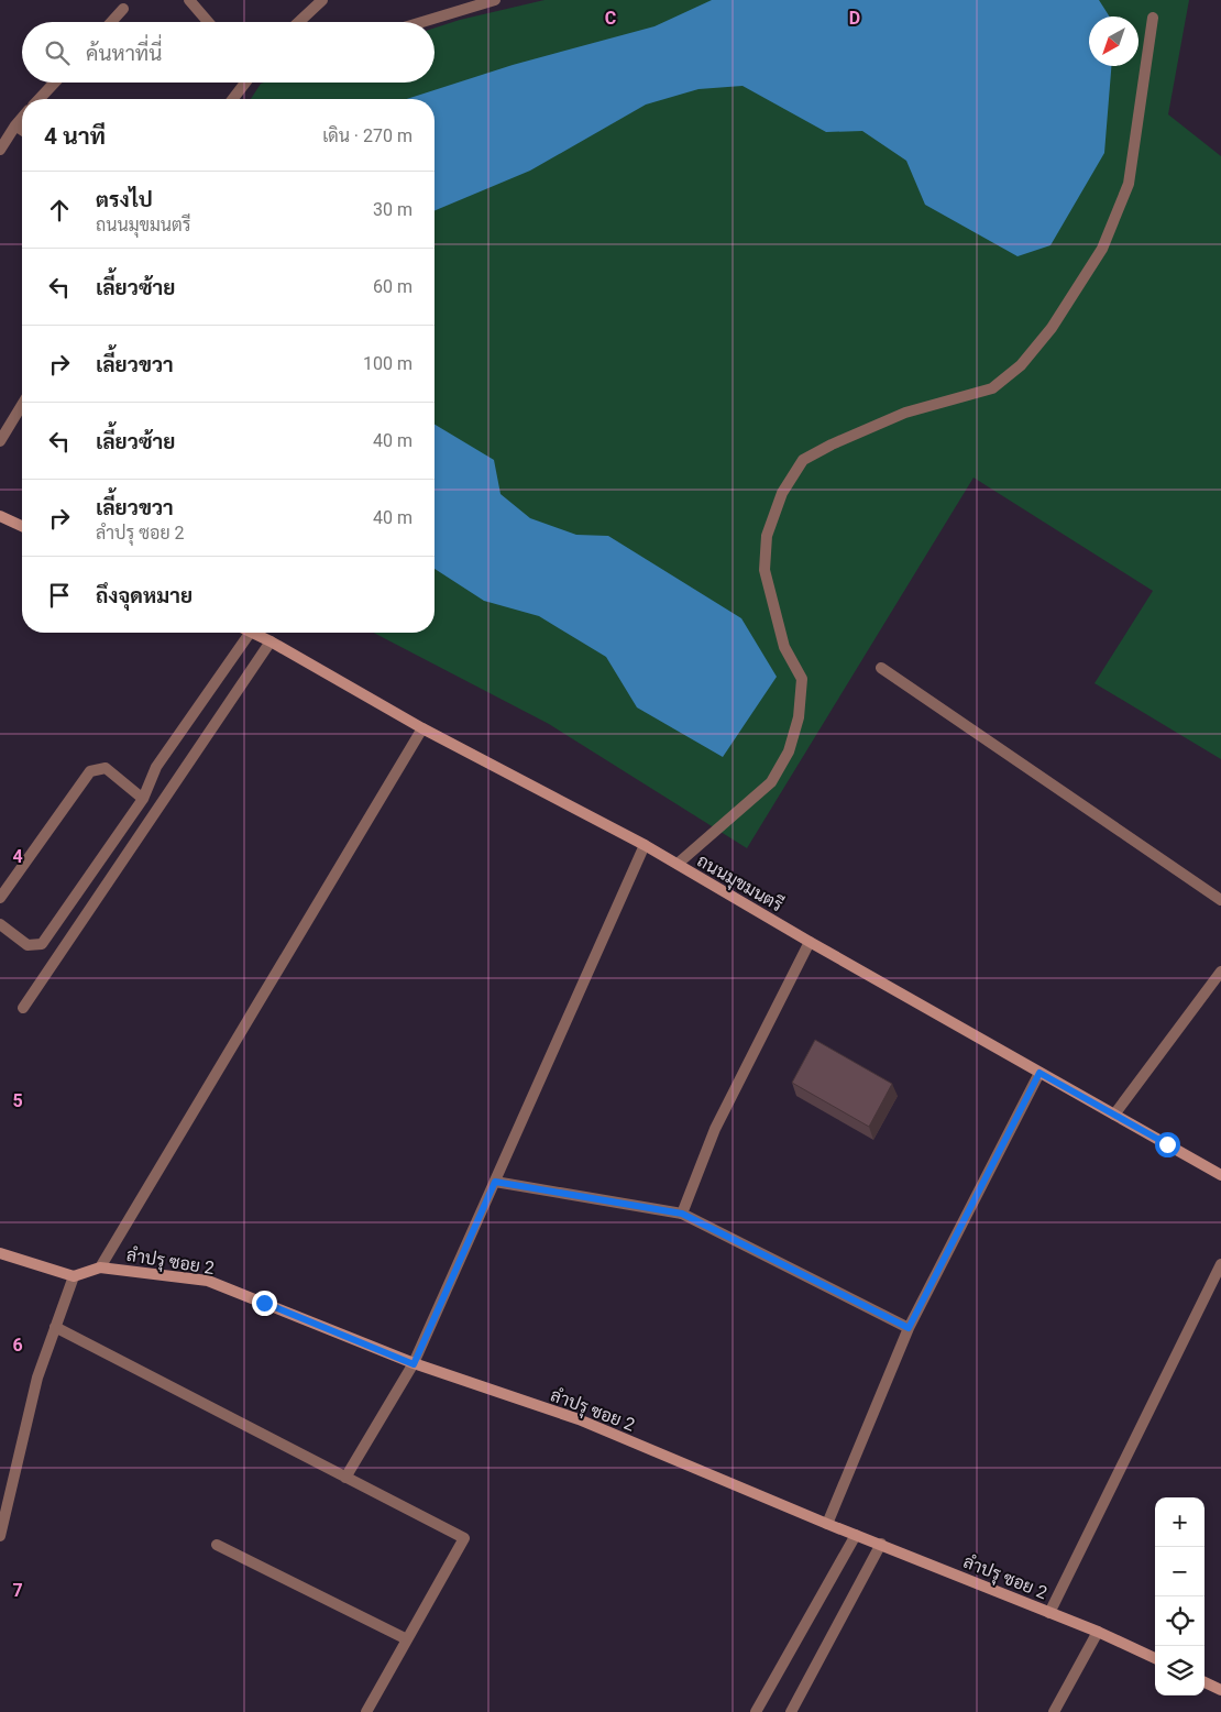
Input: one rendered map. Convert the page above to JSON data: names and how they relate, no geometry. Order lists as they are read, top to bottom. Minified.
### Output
{"streets":{"street":["ถนนมุขมนตรี","ลำปรุ ซอย 2"]},"north":"bottom left","page":{"search":"ค้นหาที่นี่","heading":["4 นาที","เดิน · 270 m"],"list":[["ตรงไป","ถนนมุขมนตรี","30 m"],["เลี้ยวซ้าย","60 m"],["เลี้ยวขวา","100 m"],["เลี้ยวซ้าย","40 m"],["เลี้ยวขวา","ลำปรุ ซอย 2","40 m"],"ถึงจุดหมาย"],"map_buttons":["+","−"]},"grid":{"columns":["C","D"],"rows":["4","5","6","7"]}}
